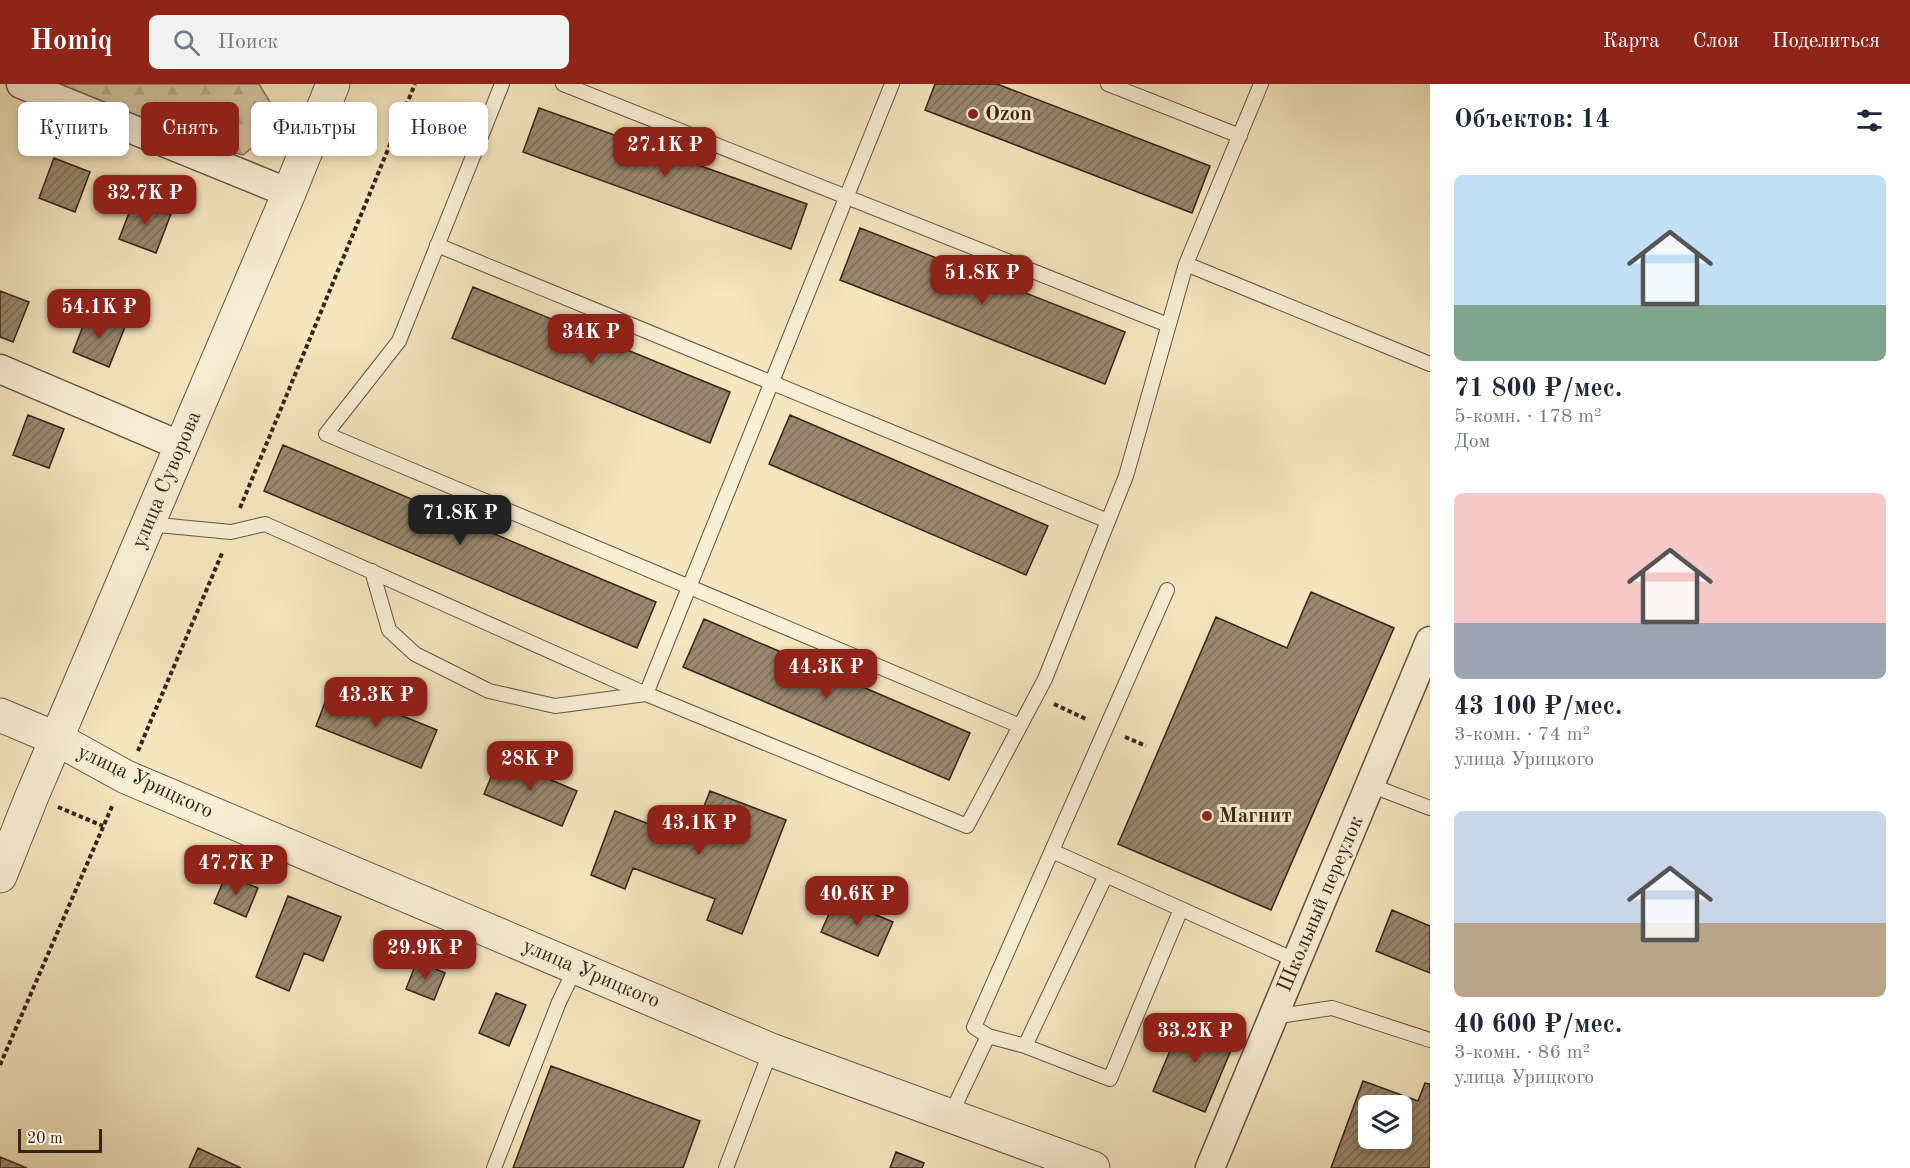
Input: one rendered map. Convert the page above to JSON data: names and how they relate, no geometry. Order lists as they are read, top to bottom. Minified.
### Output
{"streets":{"street":["улица Суворова","улица Урицкого","Школьный переулок"]},"crossings":[["улица Суворова","улица Урицкого"]],"places":["Ozon","Магнит"],"scale_bar":"20 m","page":{"header":"Homiq","search":"Поиск","nav":["Карта","Слои","Поделиться"],"heading":"Объектов: 14","chip":["Купить","Снять","Фильтры","Новое"],"price":["27.1K ₽","32.7K ₽","51.8K ₽","54.1K ₽","34K ₽","71.8K ₽","44.3K ₽","43.3K ₽","28K ₽","43.1K ₽","47.7K ₽","40.6K ₽","29.9K ₽","33.2K ₽"],"list":[{"name":"71 800 ₽/мес.","note":"5-комн. · 178 m² · Дом"},{"name":"43 100 ₽/мес.","note":"3-комн. · 74 m² · улица Урицкого"},{"name":"40 600 ₽/мес.","note":"3-комн. · 86 m² · улица Урицкого"}],"scale":"20 m"}}
